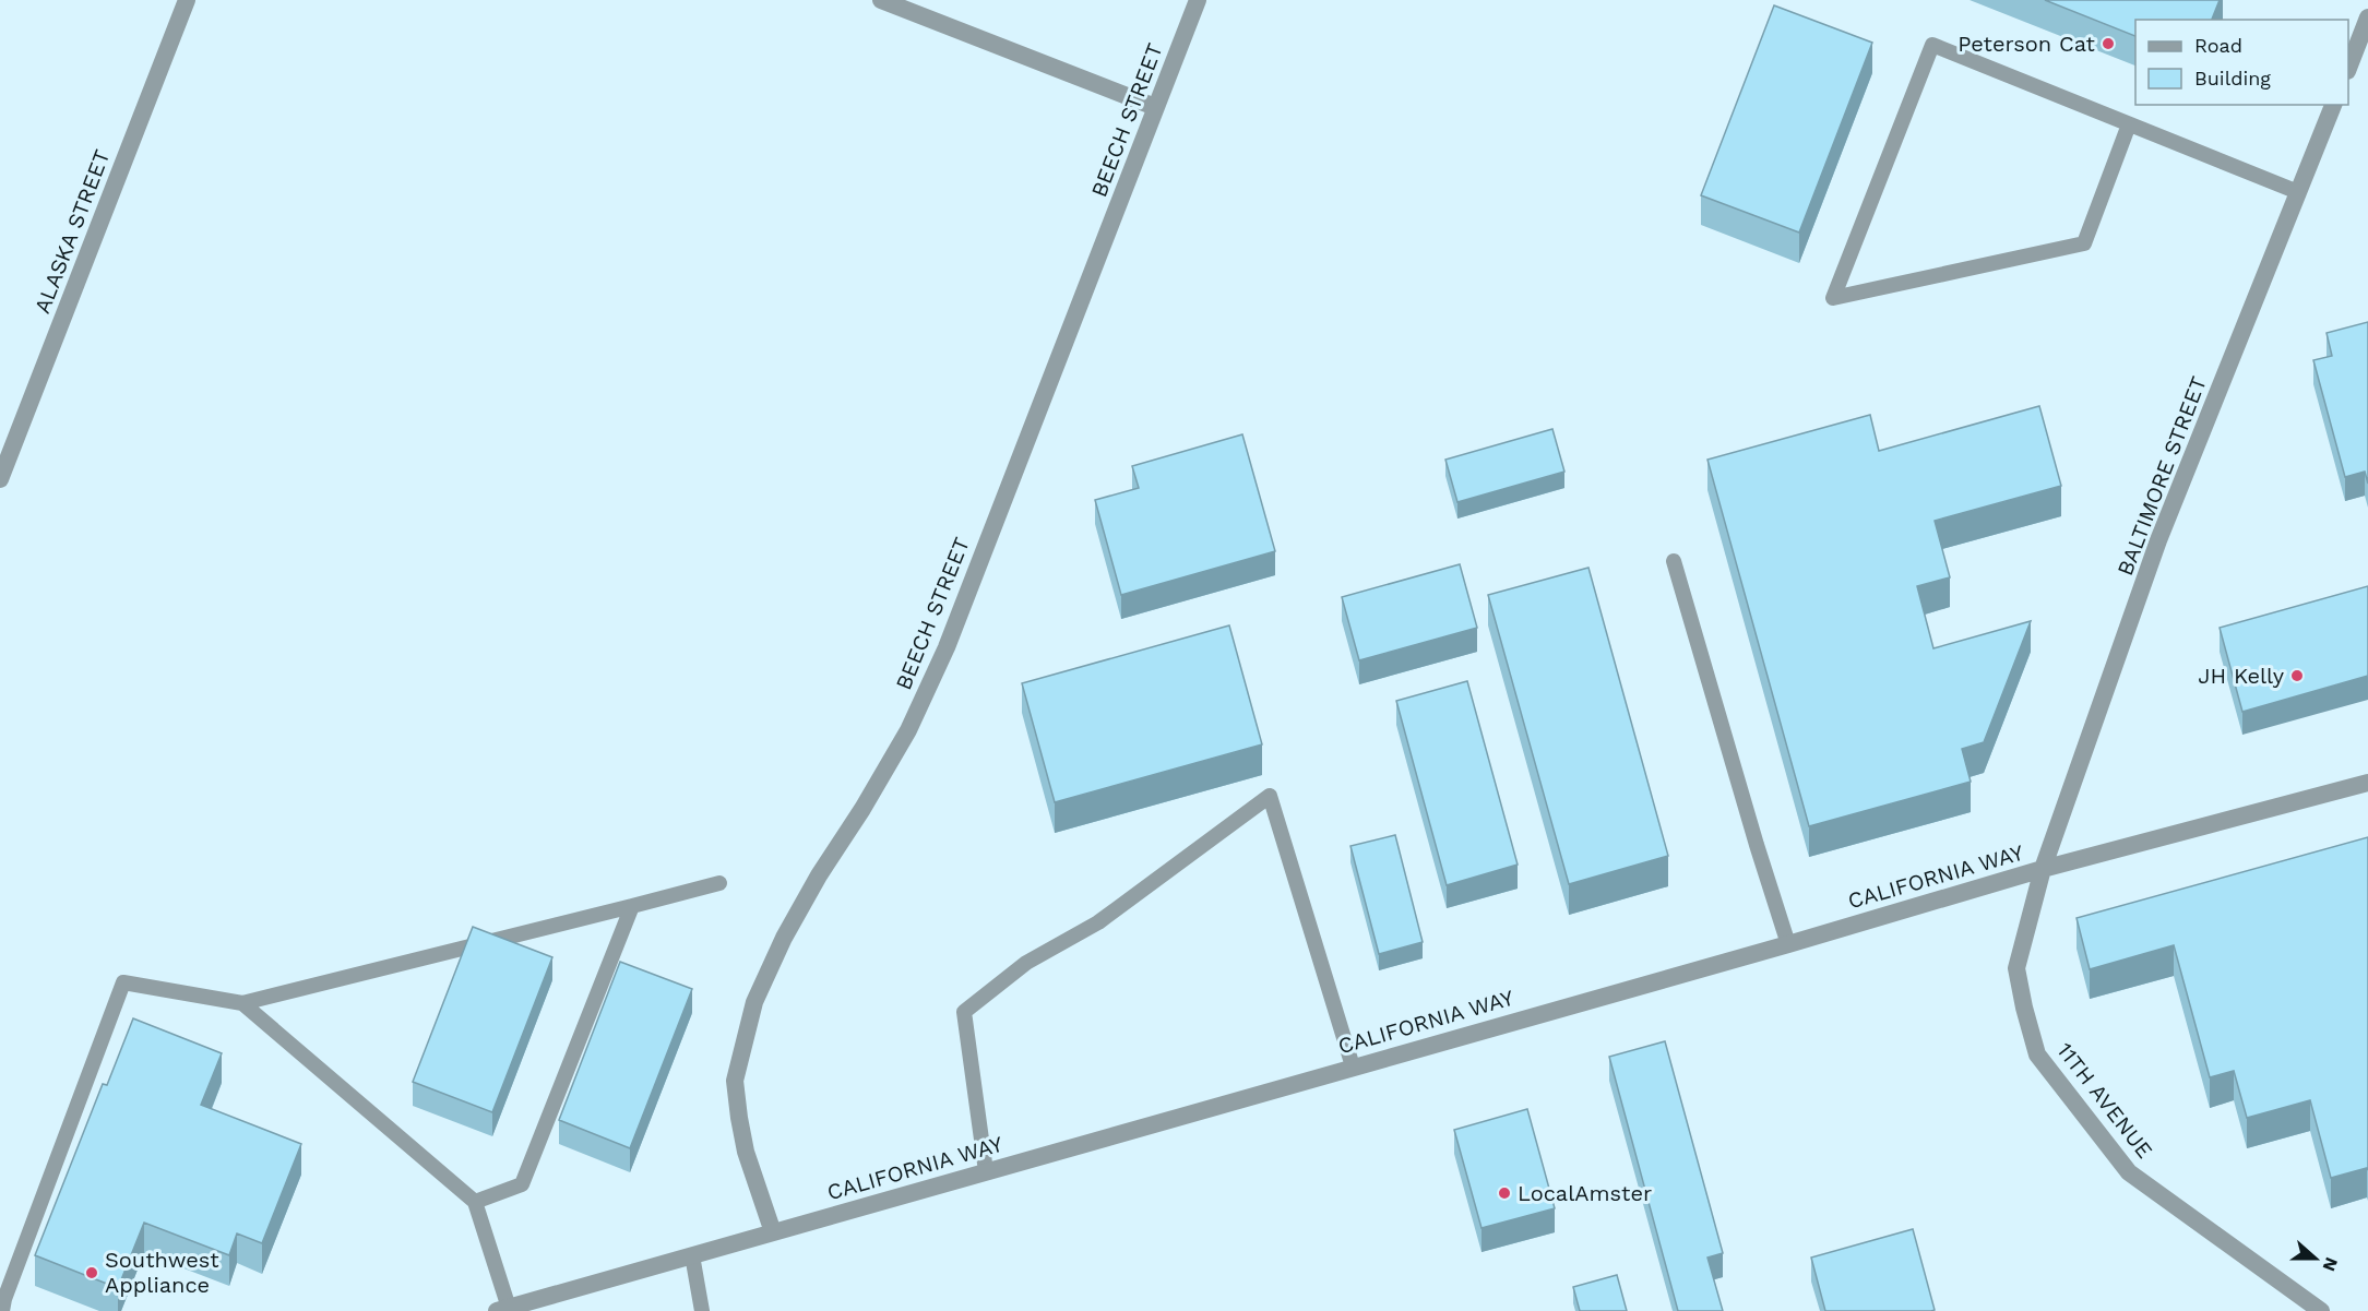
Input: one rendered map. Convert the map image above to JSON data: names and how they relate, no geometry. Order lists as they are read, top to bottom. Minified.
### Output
{"streets":{"street":["BEECH STREET","ALASKA STREET","BALTIMORE STREET","CALIFORNIA WAY","11TH AVENUE"]},"crossings":[["BEECH STREET","CALIFORNIA WAY"],["BALTIMORE STREET","CALIFORNIA WAY"],["BALTIMORE STREET","11TH AVENUE"],["CALIFORNIA WAY","11TH AVENUE"]],"places":["Peterson Cat","JH Kelly","LocalAmster","Southwest Appliance"],"legend":["Road","Building"],"north":"right"}
